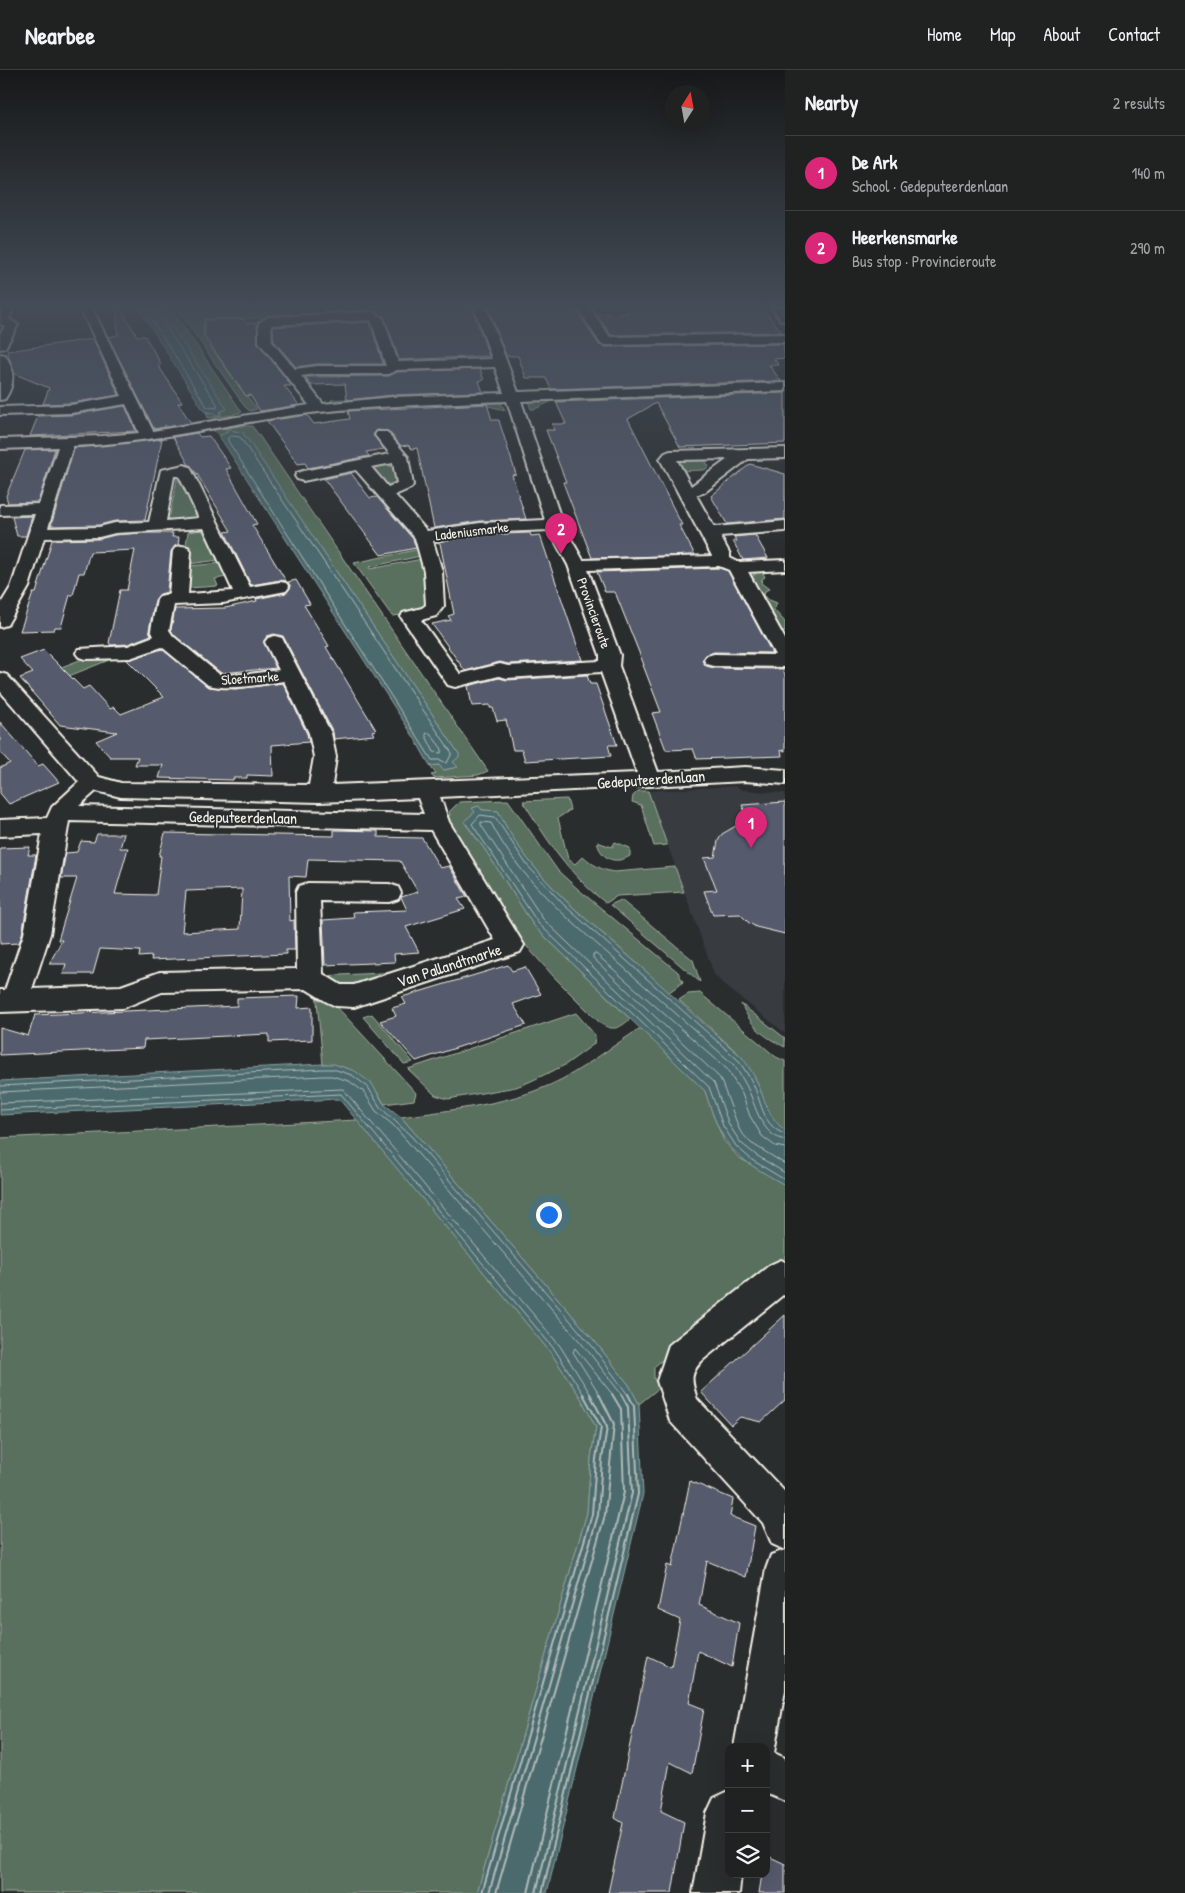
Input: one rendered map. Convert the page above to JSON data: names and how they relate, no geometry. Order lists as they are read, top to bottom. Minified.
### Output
{"streets":{"street":["Ladeniusmarke","Provincieroute","Sloetmarke","Gedeputeerdenlaan","Van Pallandtmarke"]},"crossings":[["Ladeniusmarke","Provincieroute"],["Provincieroute","Gedeputeerdenlaan"],["Sloetmarke","Gedeputeerdenlaan"],["Gedeputeerdenlaan","Van Pallandtmarke"]],"north":"top","page":{"header":"Nearbee","nav":["Home","Map","About","Contact"],"heading":["Nearby","2 results"],"list":[{"mark":"1","name":"De Ark","note":"School · Gedeputeerdenlaan","value":"140 m"},{"mark":"2","name":"Heerkensmarke","note":"Bus stop · Provincieroute","value":"290 m"}],"pins":["2","1"],"map_buttons":["+","−"]}}
